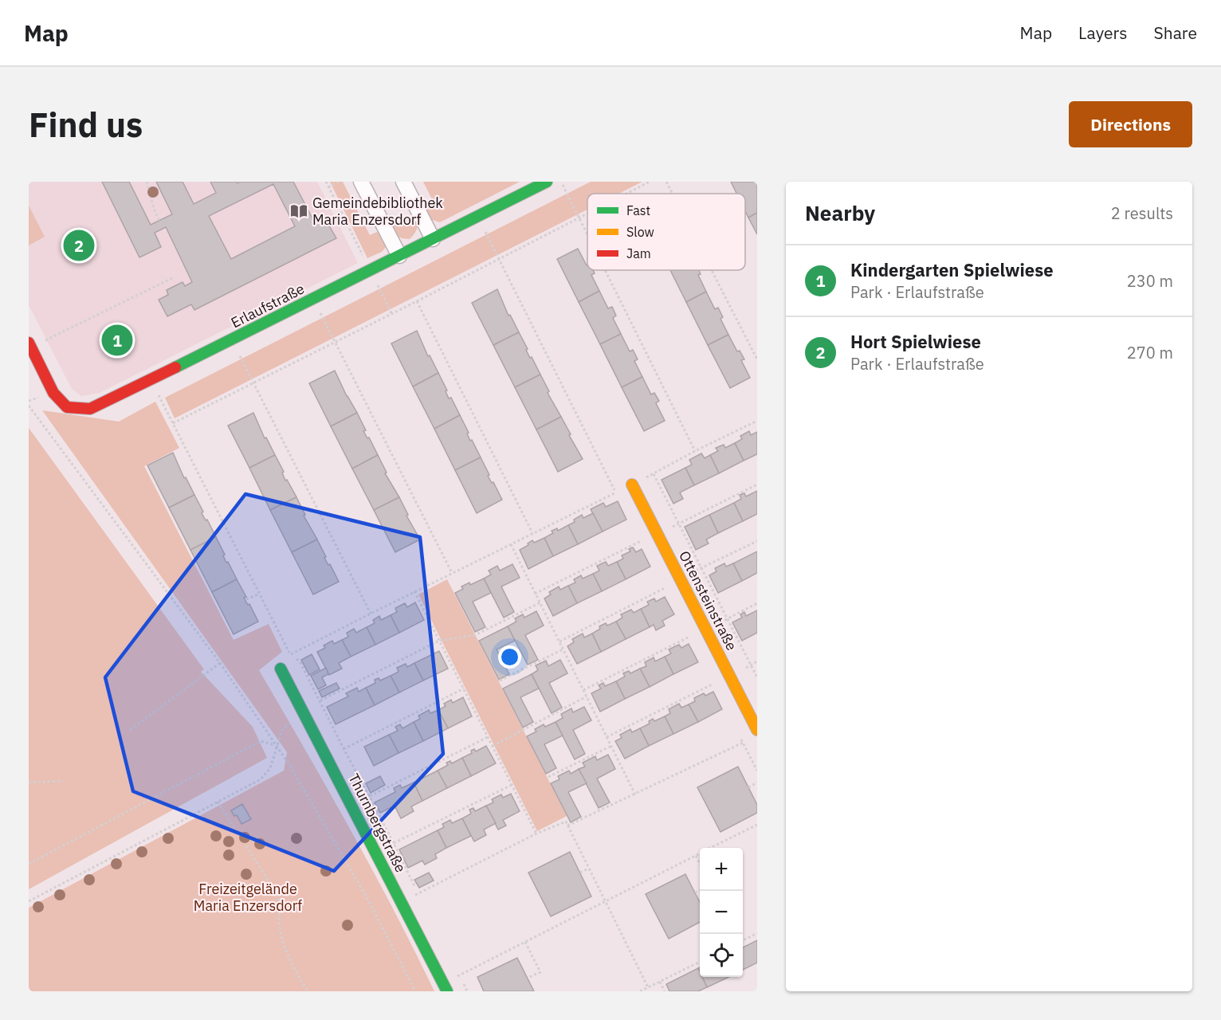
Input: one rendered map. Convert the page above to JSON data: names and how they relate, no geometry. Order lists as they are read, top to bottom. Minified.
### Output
{"streets":{"street":["Erlaufstraße","Ottensteinstraße","Thurnbergstraße"]},"parks":["Freizeitgelände Maria Enzersdorf"],"places":{"library":["Gemeindebibliothek Maria Enzersdorf"]},"legend":["Fast","Slow","Jam"],"page":{"header":"Map","nav":["Map","Layers","Share"],"buttons":"Directions","title":"Find us","heading":["Nearby","2 results"],"pins":["2","1"],"list":[{"mark":"1","name":"Kindergarten Spielwiese","note":"Park · Erlaufstraße","value":"230 m"},{"mark":"2","name":"Hort Spielwiese","note":"Park · Erlaufstraße","value":"270 m"}],"map_buttons":["+","−"]}}
